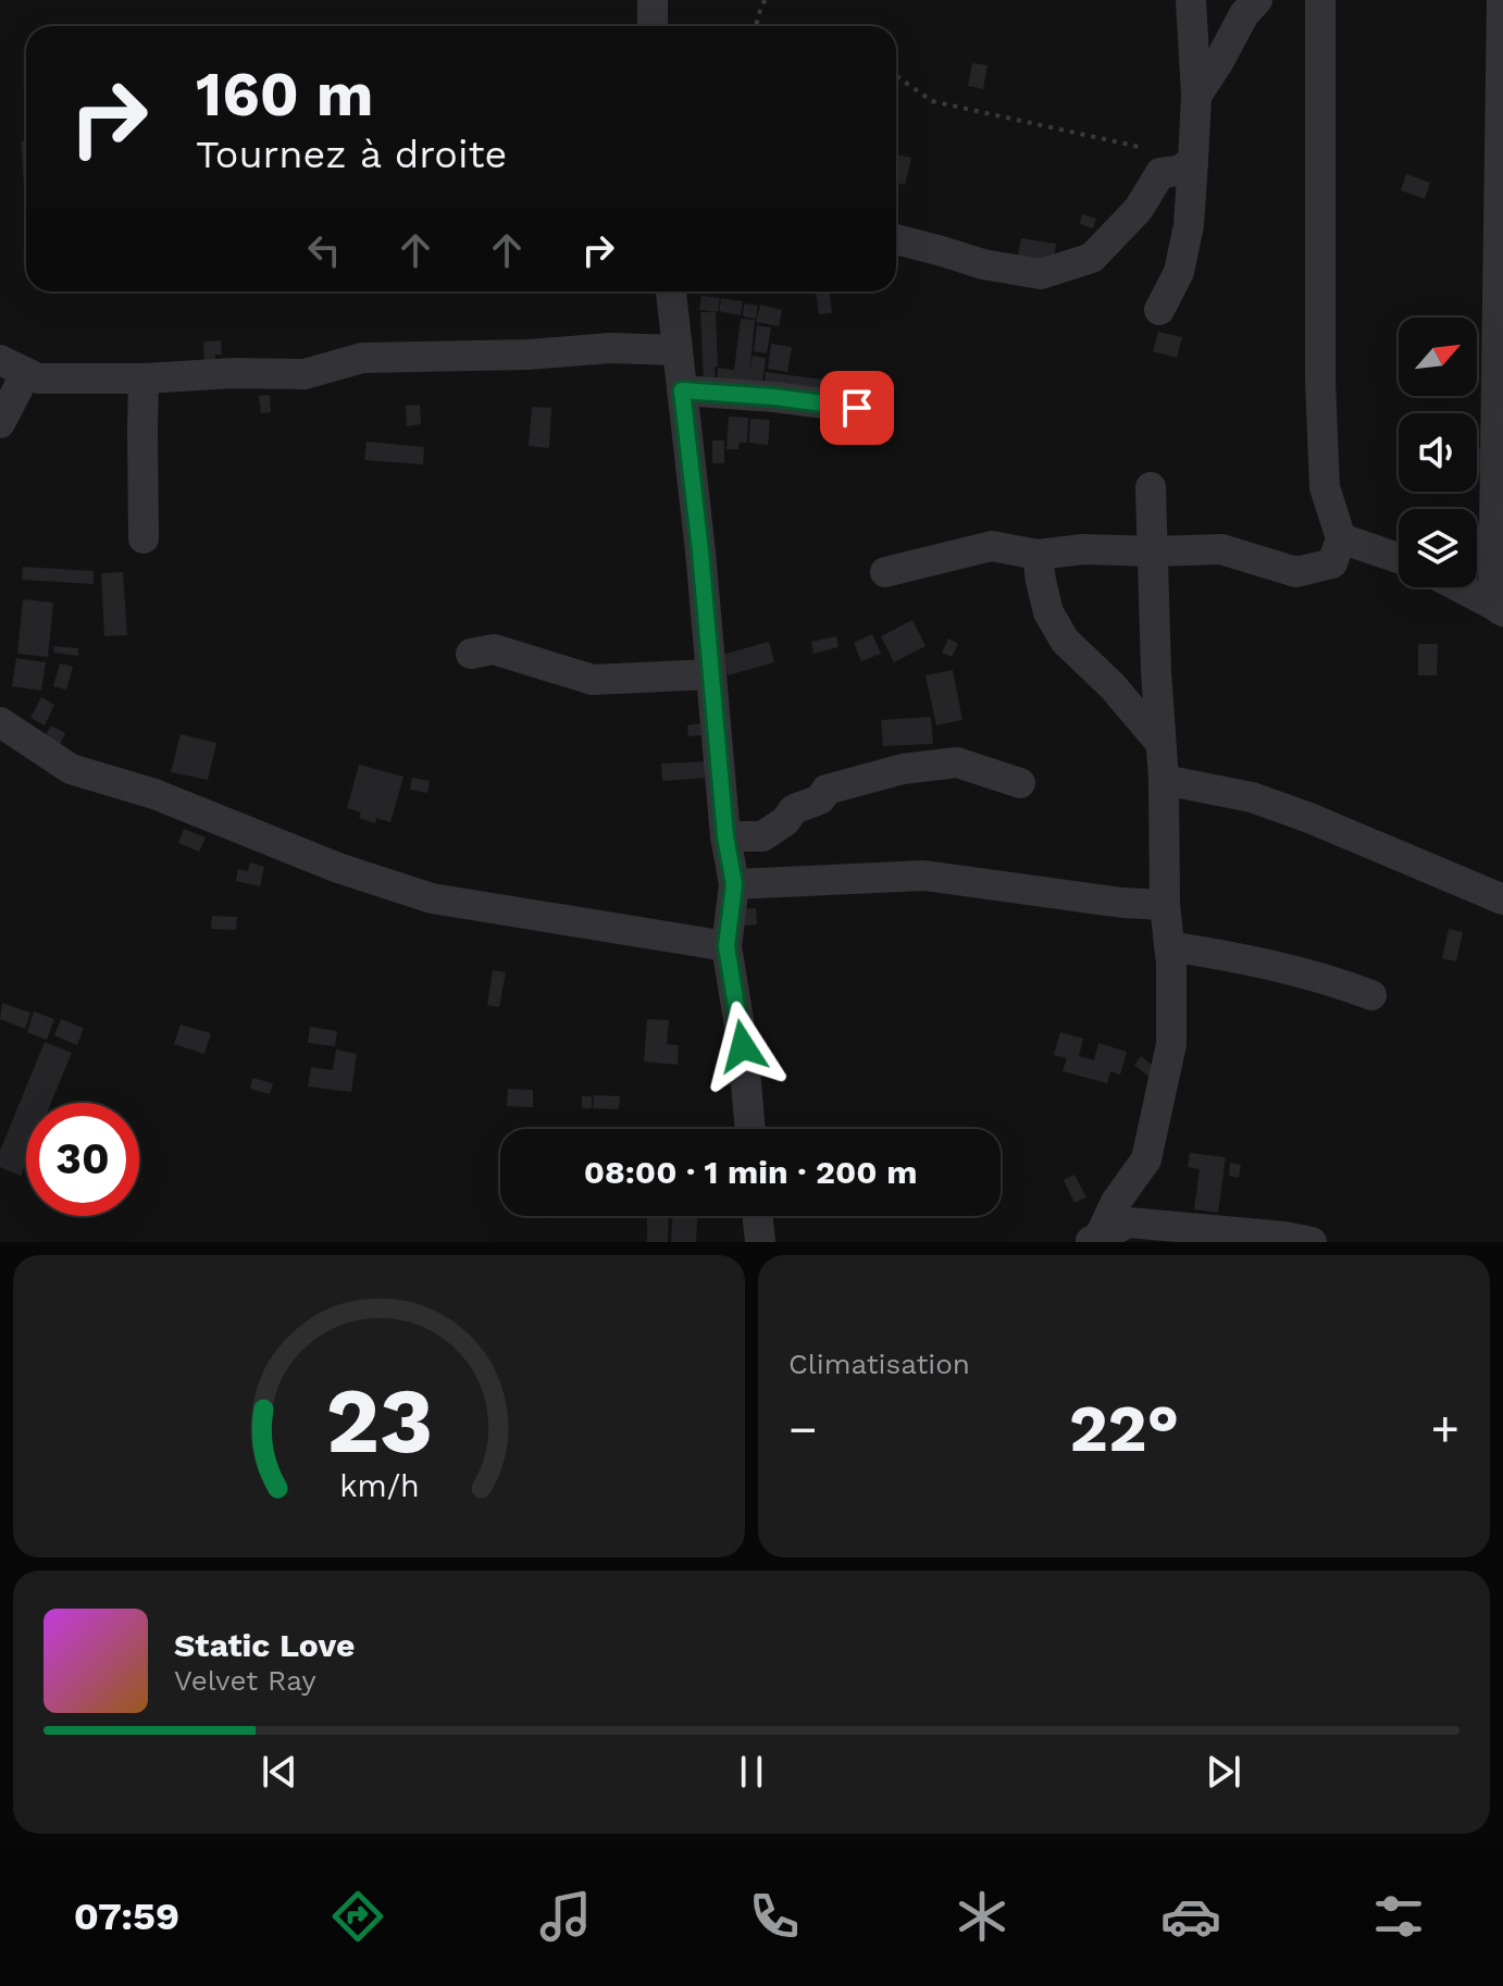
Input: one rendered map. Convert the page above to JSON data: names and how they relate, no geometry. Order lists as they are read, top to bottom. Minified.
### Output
{"north":"top right","page":{"turn":["160 m","Tournez à droite"],"limit":"30","trip":"08:00 · 1 min · 200 m","tile":"Climatisation","heat":["−","22°","+"],"song":["Static Love","Velvet Ray"],"tabs":"07:59","gauge":["23","km/h"]}}
